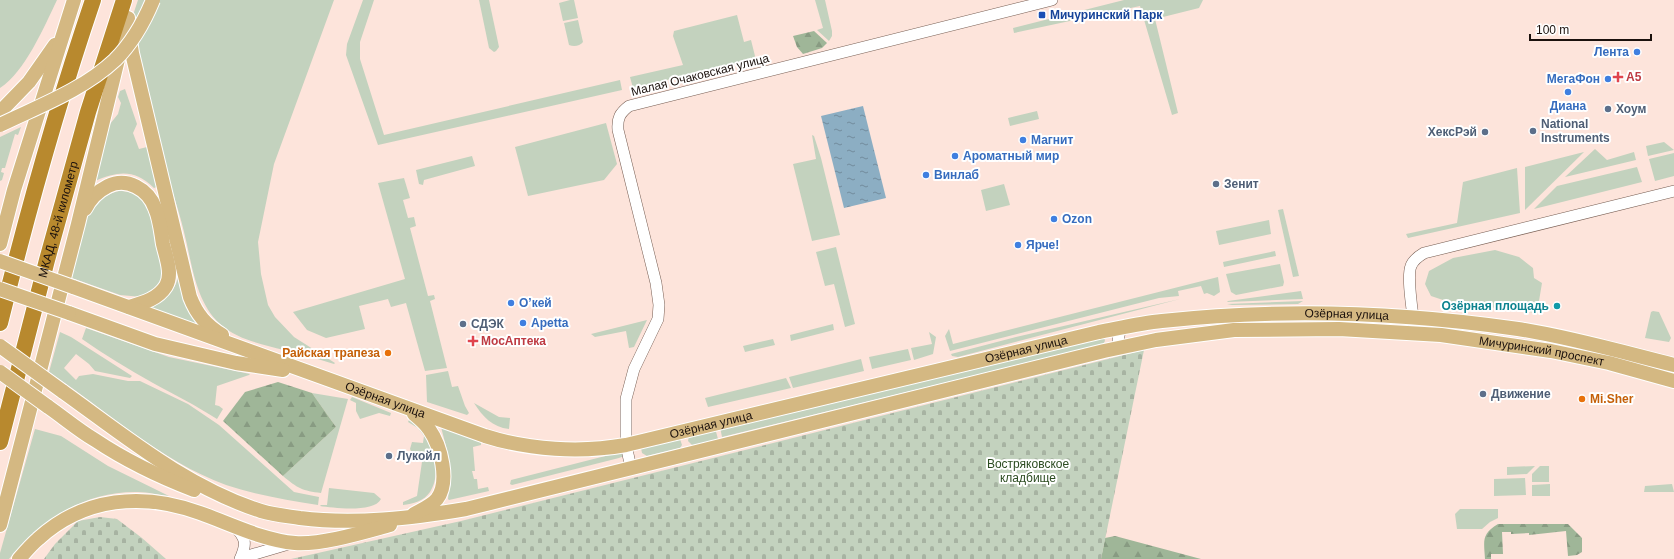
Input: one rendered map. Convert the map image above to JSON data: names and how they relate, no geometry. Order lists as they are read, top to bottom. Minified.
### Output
{"streets":{"highway":["МКАД, 48-й километр"],"main road":["Озёрная улица","Мичуринский проспект"],"street":["Малая Очаковская улица"]},"crossings":[["Малая Очаковская улица","Озёрная улица"],["Озёрная улица","Мичуринский проспект"]],"parks":["Востряковское кладбище"],"places":{"transit":["Мичуринский Парк"],"other":["Лента","МегаФон","Диана","Хоум","National Instruments","ХексРэй","Магнит","Ароматный мир","Винлаб","Зенит","Ozon","Ярче!","О’кей","Озёрная площадь","Apetta","СДЭК","Райская трапеза","Движение","Mi.Sher","Лукойл"],"health":["А5","МосАптека"]},"scale_bar":"100 m"}
